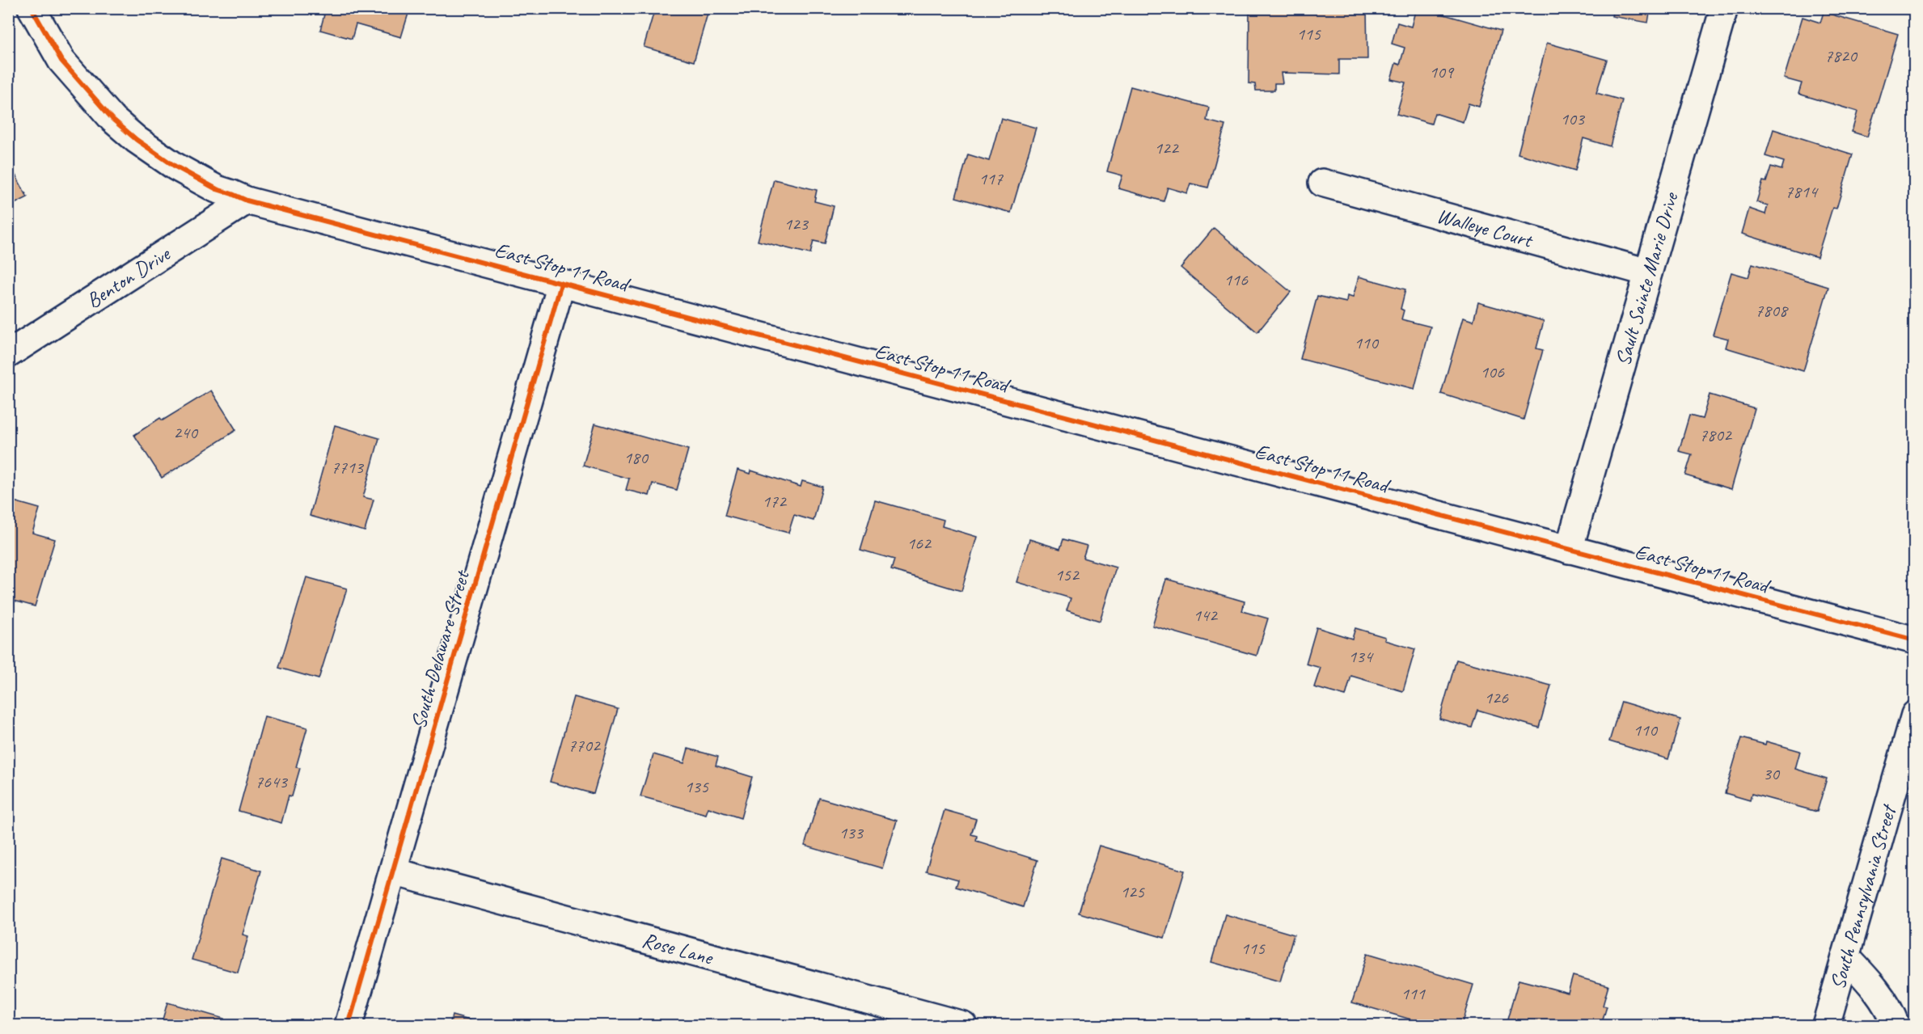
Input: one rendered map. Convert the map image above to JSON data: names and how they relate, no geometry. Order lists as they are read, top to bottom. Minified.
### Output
{"streets":{"street":["Walleye Court","East Stop 11 Road","Benton Drive","Sault Sainte Marie Drive","South Delaware Street","South Pennsylvania Street","Rose Lane"]},"crossings":[["Walleye Court","Sault Sainte Marie Drive"],["East Stop 11 Road","Benton Drive"],["East Stop 11 Road","Sault Sainte Marie Drive"],["East Stop 11 Road","South Delaware Street"],["South Delaware Street","Rose Lane"]],"house_numbers":["115","7820","109","103","122","117","7814","123","116","7808","110","106","240","7802","180","7713","172","162","152","142","134","126","110","7702","30","7643","135","133","125","115","111"]}
